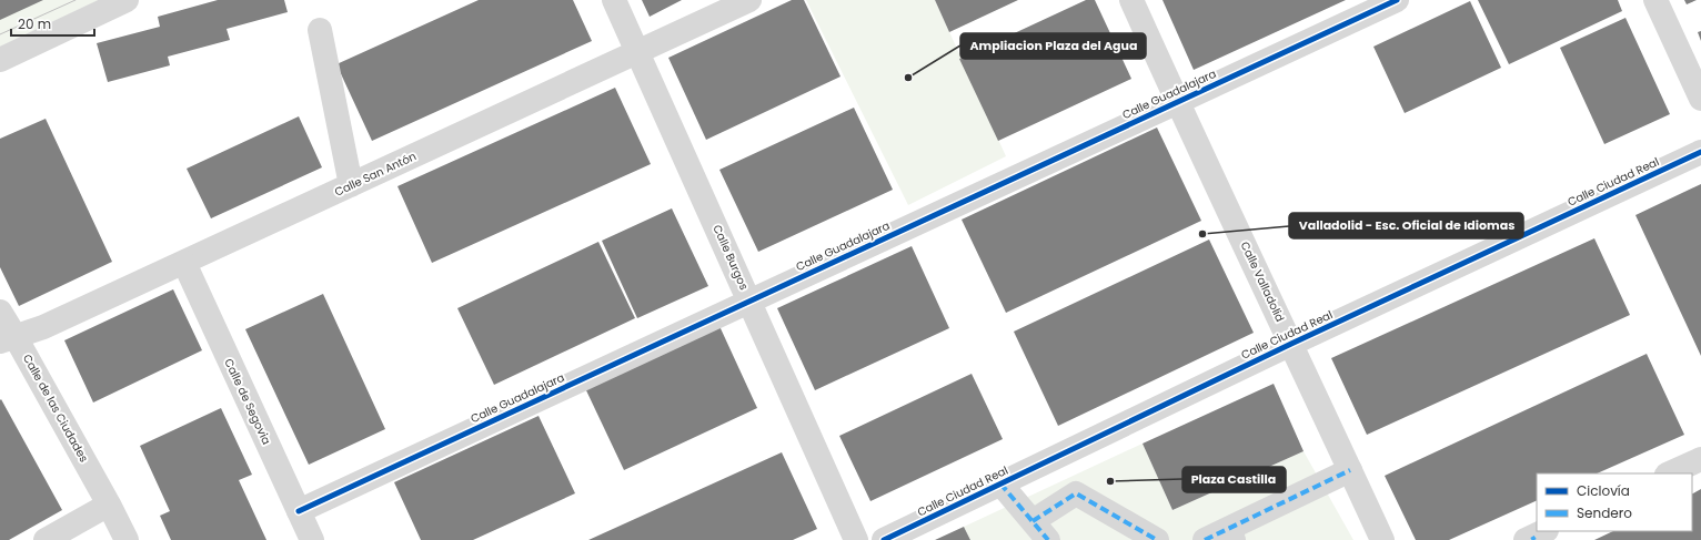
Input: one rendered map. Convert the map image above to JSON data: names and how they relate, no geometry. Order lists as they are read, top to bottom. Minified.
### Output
{"streets":{"street":["Calle Guadalajara","Calle San Antón","Calle Ciudad Real","Calle Burgos","Calle Valladolid","Calle de Segovia","Calle de las Ciudades"]},"crossings":[["Calle Guadalajara","Calle Burgos"],["Calle Guadalajara","Calle Valladolid"],["Calle Guadalajara","Calle de Segovia"],["Calle San Antón","Calle Burgos"],["Calle San Antón","Calle de Segovia"],["Calle San Antón","Calle de las Ciudades"],["Calle Ciudad Real","Calle Valladolid"]],"places":["Ampliacion Plaza del Agua","Valladolid - Esc. Oficial de Idiomas","Plaza Castilla"],"legend":["Ciclovía","Sendero"],"scale_bar":"20 m"}
